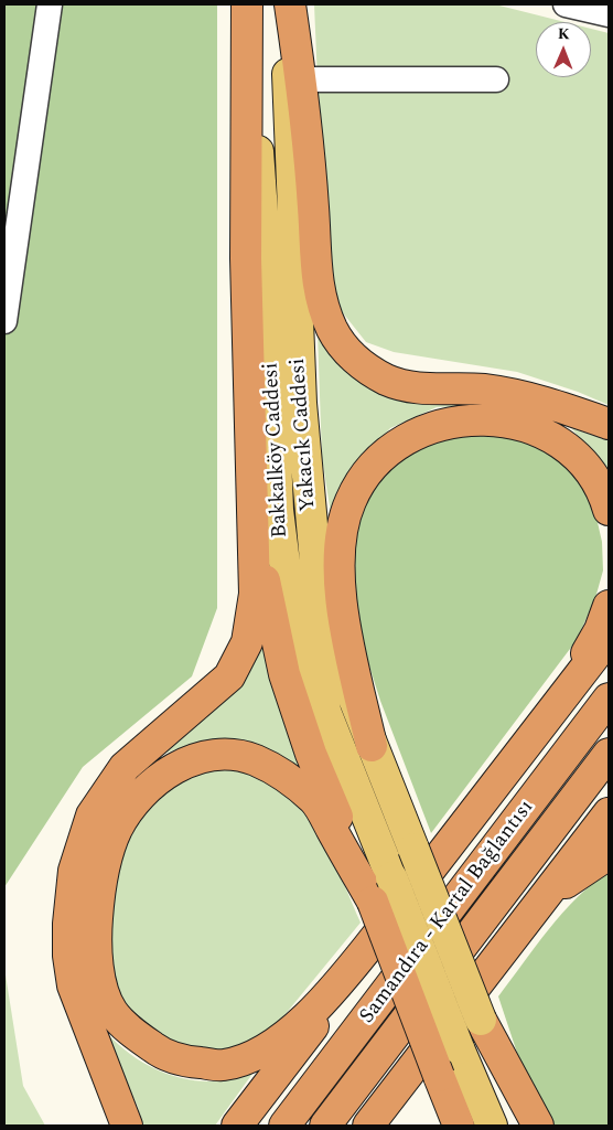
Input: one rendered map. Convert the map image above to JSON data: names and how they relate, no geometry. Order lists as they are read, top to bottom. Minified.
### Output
{"streets":{"highway":["Samandıra - Kartal Bağlantısı"],"main road":["Yakacık Caddesi","Bakkalköy Caddesi"]},"north":"top"}
